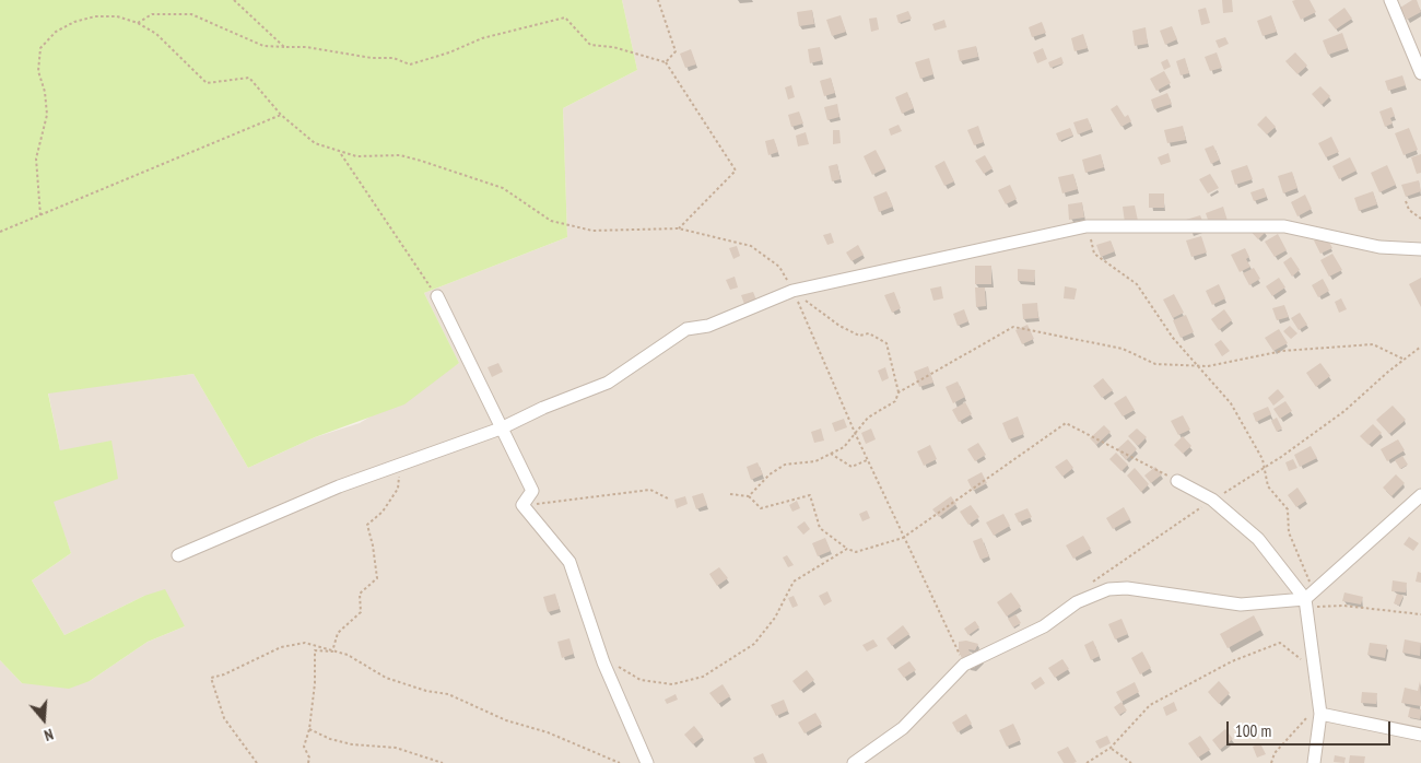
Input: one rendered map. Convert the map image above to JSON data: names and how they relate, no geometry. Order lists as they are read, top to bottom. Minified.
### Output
{"scale_bar":"100 m","north":"bottom"}
